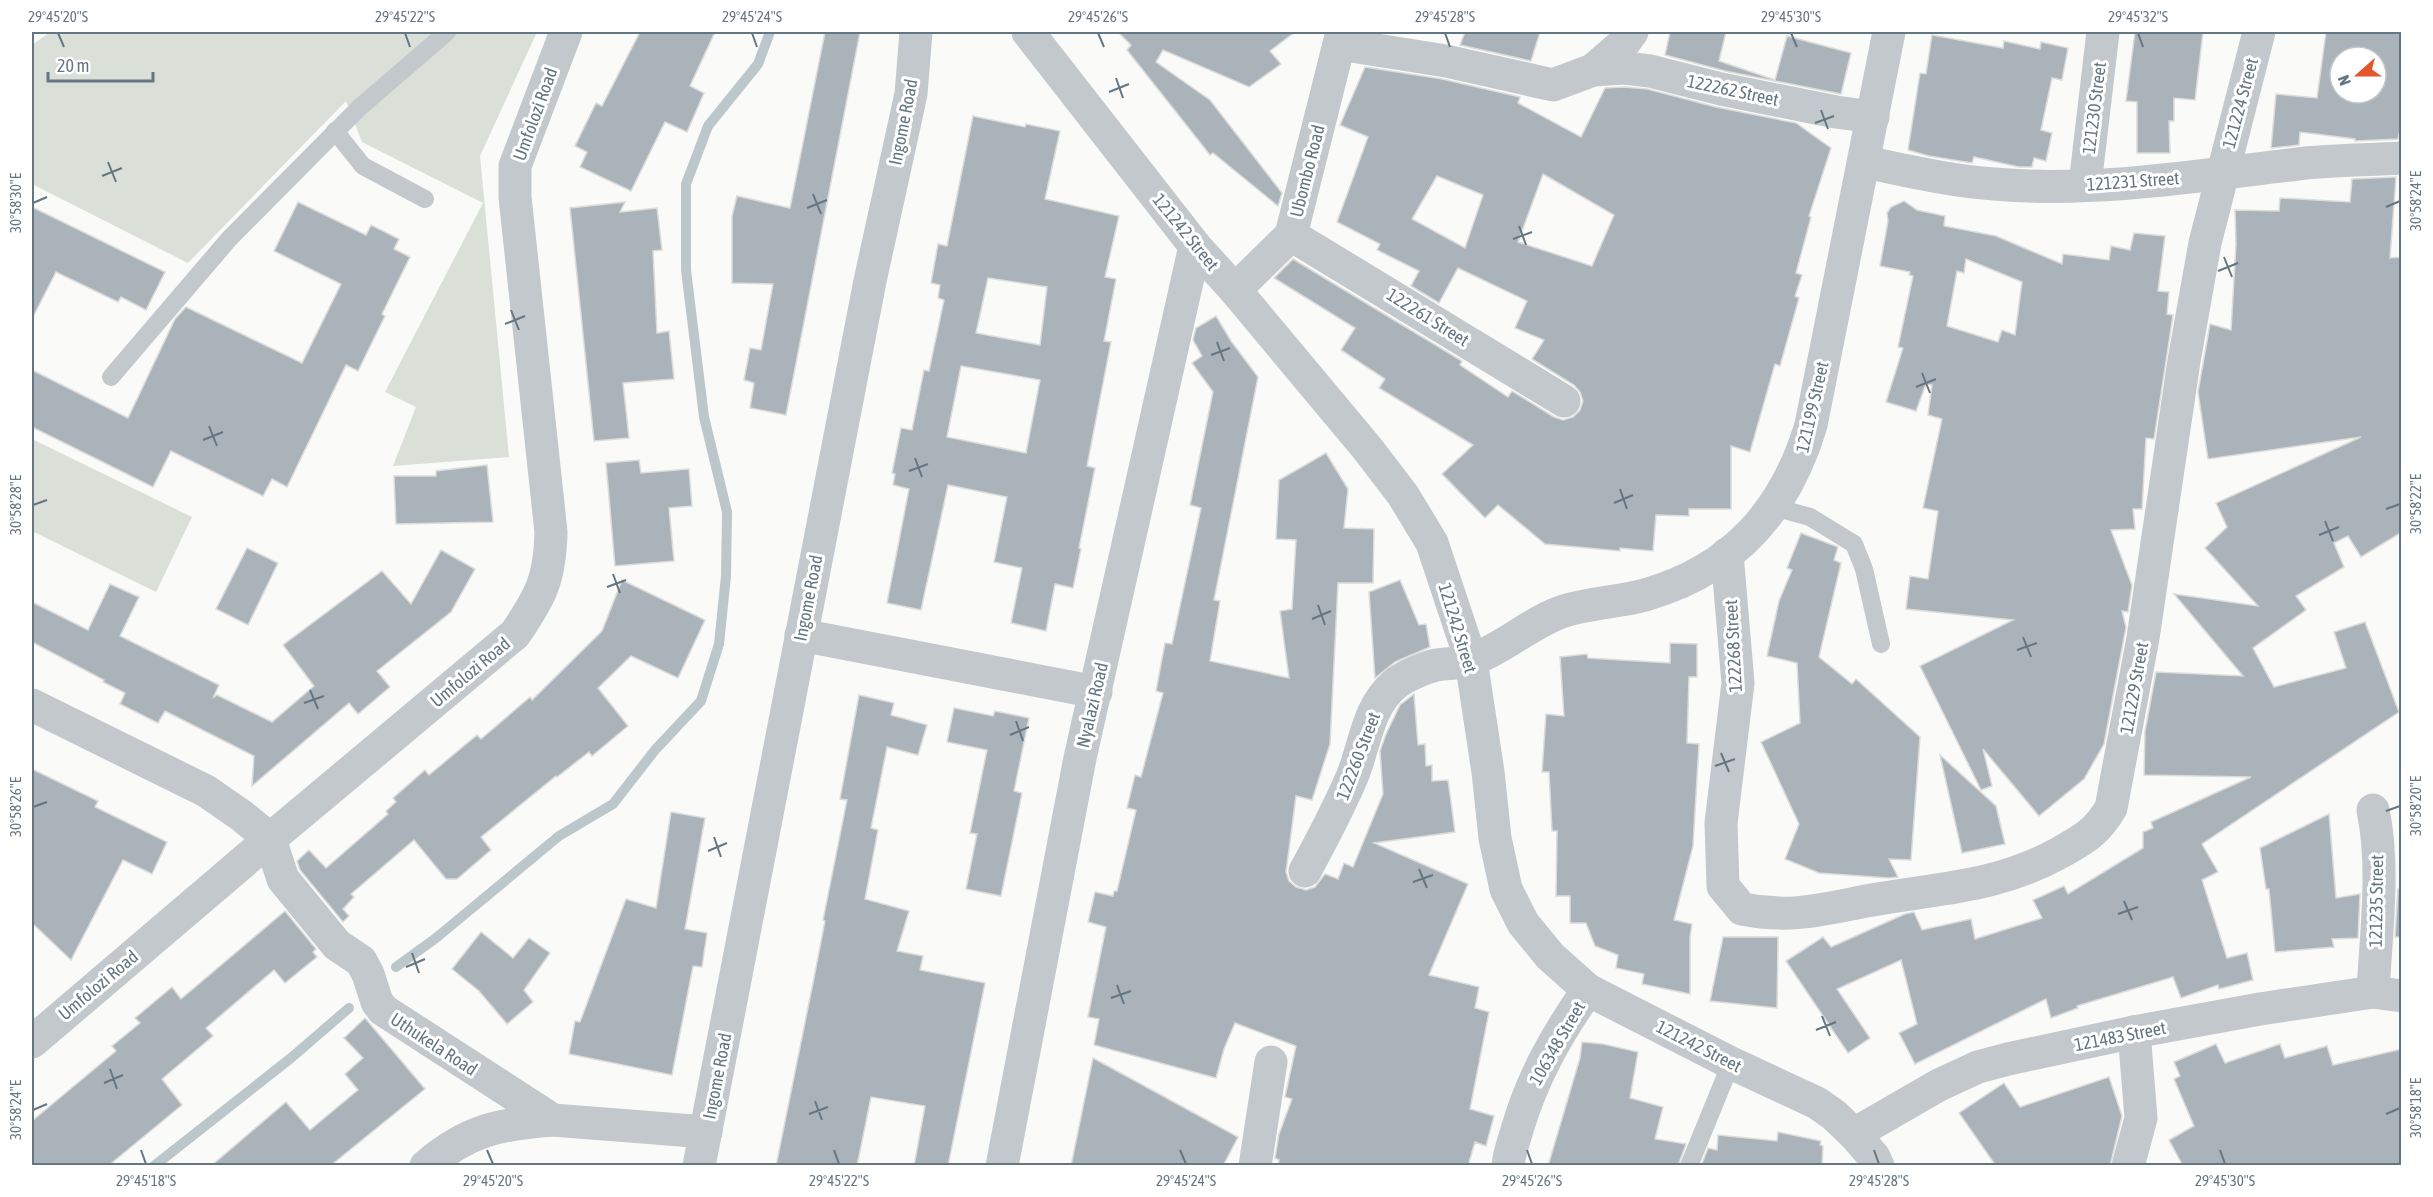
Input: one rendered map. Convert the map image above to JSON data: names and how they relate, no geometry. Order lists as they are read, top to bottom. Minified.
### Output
{"streets":{"street":["122262 Street","121224 Street","121230 Street","Umfolozi Road","Ingome Road","Ubombo Road","121231 Street","121242 Street","122261 Street","121199 Street","122268 Street","121229 Street","Nyalazi Road","122260 Street","121235 Street","121483 Street","106348 Street","Uthukela Road"]},"crossings":[["122262 Street","Ubombo Road"],["122262 Street","121199 Street"],["121224 Street","121231 Street"],["121224 Street","121229 Street"],["121230 Street","121231 Street"],["Umfolozi Road","Uthukela Road"],["Ingome Road","Uthukela Road"],["Ubombo Road","121242 Street"],["Ubombo Road","122261 Street"],["121231 Street","121199 Street"],["121231 Street","121229 Street"],["121242 Street","121199 Street"],["121242 Street","Nyalazi Road"],["121242 Street","122260 Street"],["121242 Street","121483 Street"],["121242 Street","106348 Street"],["121199 Street","122268 Street"],["121199 Street","122260 Street"],["122268 Street","121229 Street"],["121235 Street","121483 Street"]],"scale_bar":"20 m","north":"left","coordinates":["29°45'20\"S","29°45'22\"S","29°45'24\"S","29°45'26\"S","29°45'28\"S","29°45'30\"S","29°45'32\"S","30°58'24\"E","30°58'30\"E","30°58'22\"E","30°58'28\"E","30°58'20\"E","30°58'26\"E","30°58'18\"E","29°45'18\"S"]}
